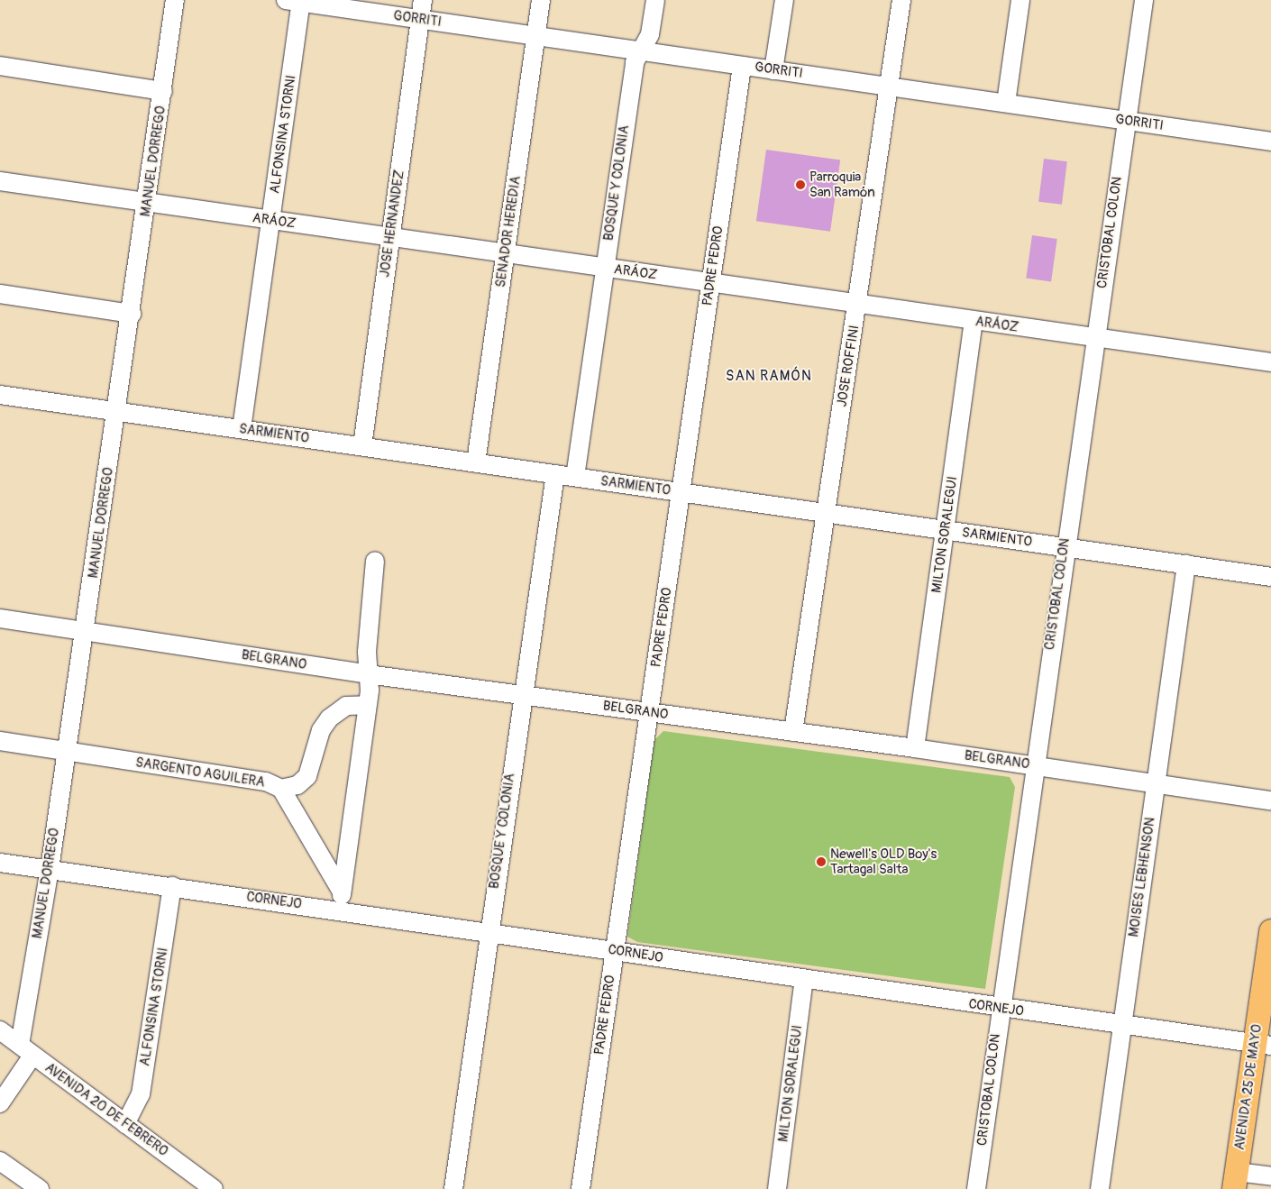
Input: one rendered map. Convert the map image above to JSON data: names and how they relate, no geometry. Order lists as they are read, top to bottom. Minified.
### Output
{"streets":{"main road":["AVENIDA 25 DE MAYO"],"street":["GORRITI","ALFONSINA STORNI","MANUEL DORREGO","BOSQUE Y COLONIA","ARÁOZ","JOSE HERNANDEZ","SENADOR HEREDIA","CRISTOBAL COLON","PADRE PEDRO","JOSE ROFFINI","SARMIENTO","MILTON SORALEGUI","BELGRANO","SARGENTO AGUILERA","MOISES LEBHENSON","CORNEJO","AVENIDA 20 DE FEBRERO"]},"crossings":[["GORRITI","ALFONSINA STORNI"],["GORRITI","BOSQUE Y COLONIA"],["GORRITI","JOSE HERNANDEZ"],["GORRITI","SENADOR HEREDIA"],["GORRITI","CRISTOBAL COLON"],["GORRITI","PADRE PEDRO"],["GORRITI","JOSE ROFFINI"],["ALFONSINA STORNI","ARÁOZ"],["ALFONSINA STORNI","SARMIENTO"],["ALFONSINA STORNI","CORNEJO"],["ALFONSINA STORNI","AVENIDA 20 DE FEBRERO"],["MANUEL DORREGO","ARÁOZ"],["MANUEL DORREGO","SARMIENTO"],["MANUEL DORREGO","BELGRANO"],["MANUEL DORREGO","SARGENTO AGUILERA"],["MANUEL DORREGO","CORNEJO"],["MANUEL DORREGO","AVENIDA 20 DE FEBRERO"],["BOSQUE Y COLONIA","ARÁOZ"],["BOSQUE Y COLONIA","SARMIENTO"],["BOSQUE Y COLONIA","BELGRANO"],["BOSQUE Y COLONIA","CORNEJO"],["ARÁOZ","JOSE HERNANDEZ"],["ARÁOZ","SENADOR HEREDIA"],["ARÁOZ","CRISTOBAL COLON"],["ARÁOZ","PADRE PEDRO"],["ARÁOZ","JOSE ROFFINI"],["ARÁOZ","MILTON SORALEGUI"],["JOSE HERNANDEZ","SARMIENTO"],["SENADOR HEREDIA","SARMIENTO"],["CRISTOBAL COLON","SARMIENTO"],["CRISTOBAL COLON","BELGRANO"],["CRISTOBAL COLON","CORNEJO"],["PADRE PEDRO","SARMIENTO"],["PADRE PEDRO","BELGRANO"],["PADRE PEDRO","CORNEJO"],["JOSE ROFFINI","SARMIENTO"],["JOSE ROFFINI","BELGRANO"],["SARMIENTO","MILTON SORALEGUI"],["SARMIENTO","MOISES LEBHENSON"],["MILTON SORALEGUI","BELGRANO"],["MILTON SORALEGUI","CORNEJO"],["BELGRANO","MOISES LEBHENSON"],["MOISES LEBHENSON","CORNEJO"],["CORNEJO","AVENIDA 25 DE MAYO"]],"districts":["SAN RAMÓN"],"places":["Parroquia San Ramón","Newell's OLD Boy's Tartagal Salta"]}
